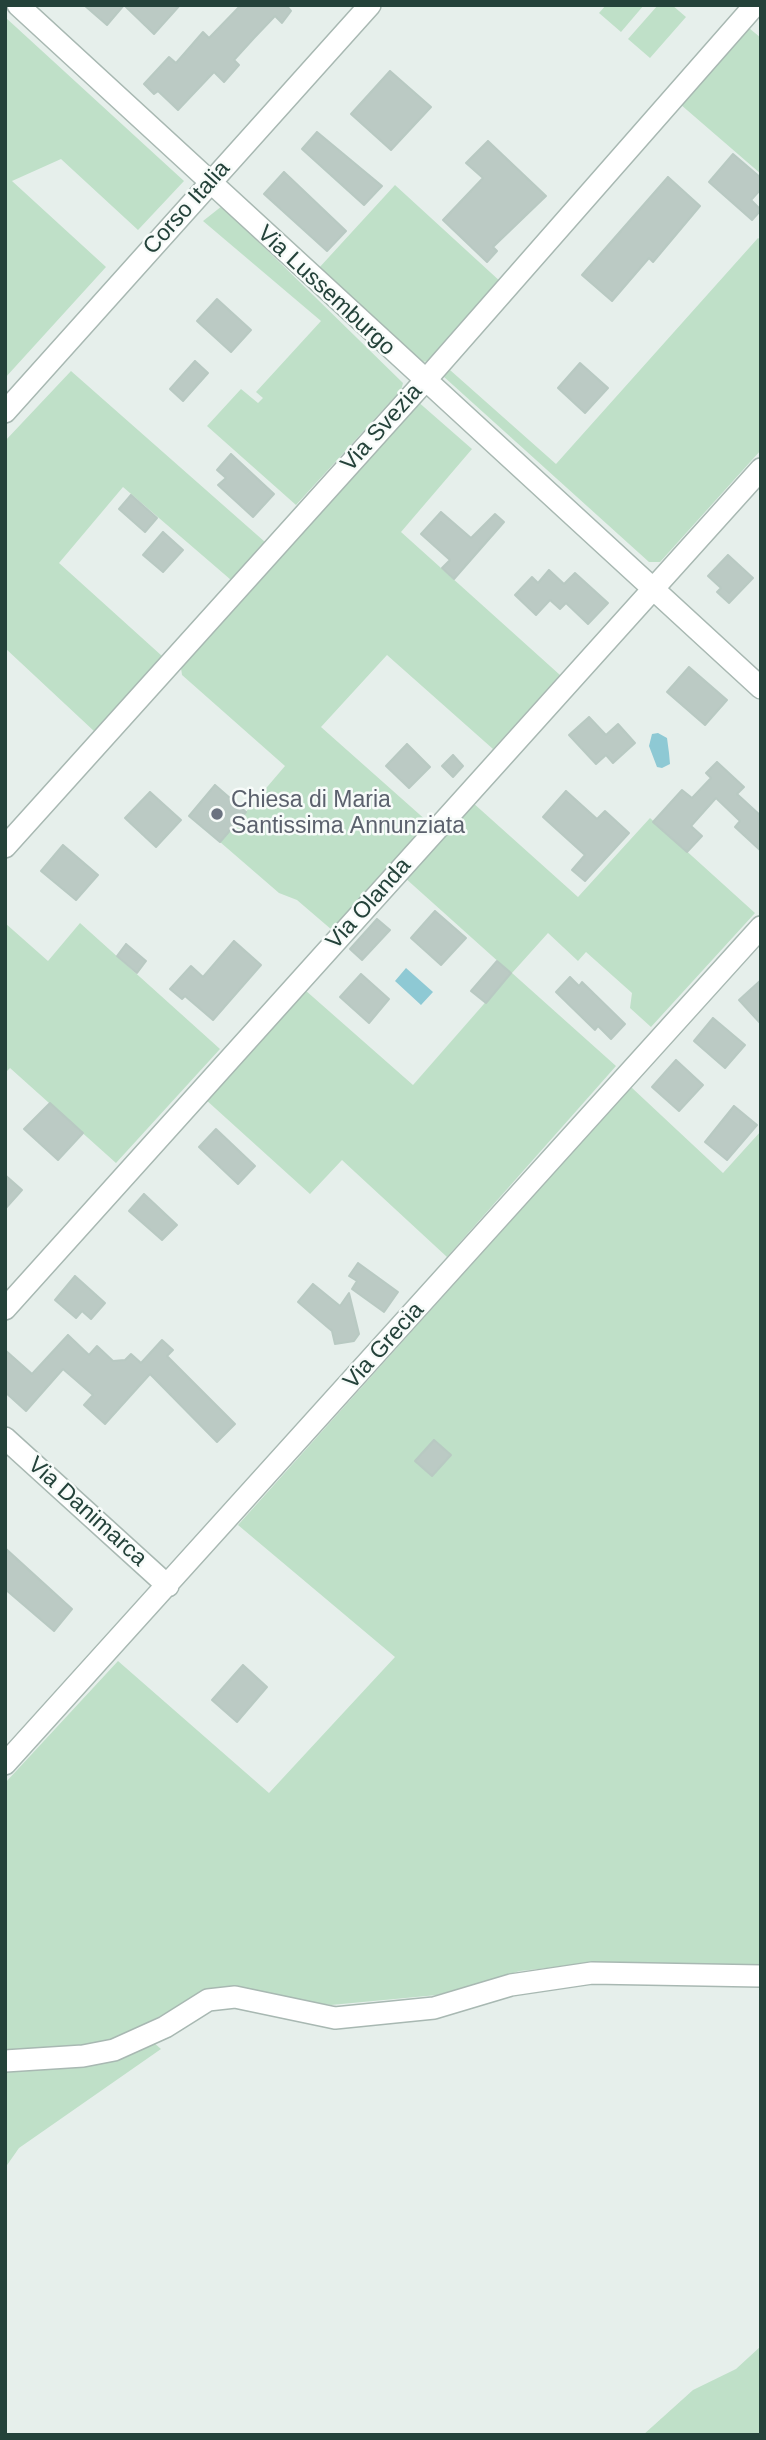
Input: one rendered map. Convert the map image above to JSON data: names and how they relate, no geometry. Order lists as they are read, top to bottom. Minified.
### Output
{"streets":{"street":["Corso Italia","Via Lussemburgo","Via Svezia","Via Olanda","Via Grecia","Via Danimarca"]},"crossings":[["Corso Italia","Via Lussemburgo"],["Via Lussemburgo","Via Svezia"],["Via Lussemburgo","Via Olanda"],["Via Grecia","Via Danimarca"]],"places":["Chiesa di Maria Santissima Annunziata"]}
